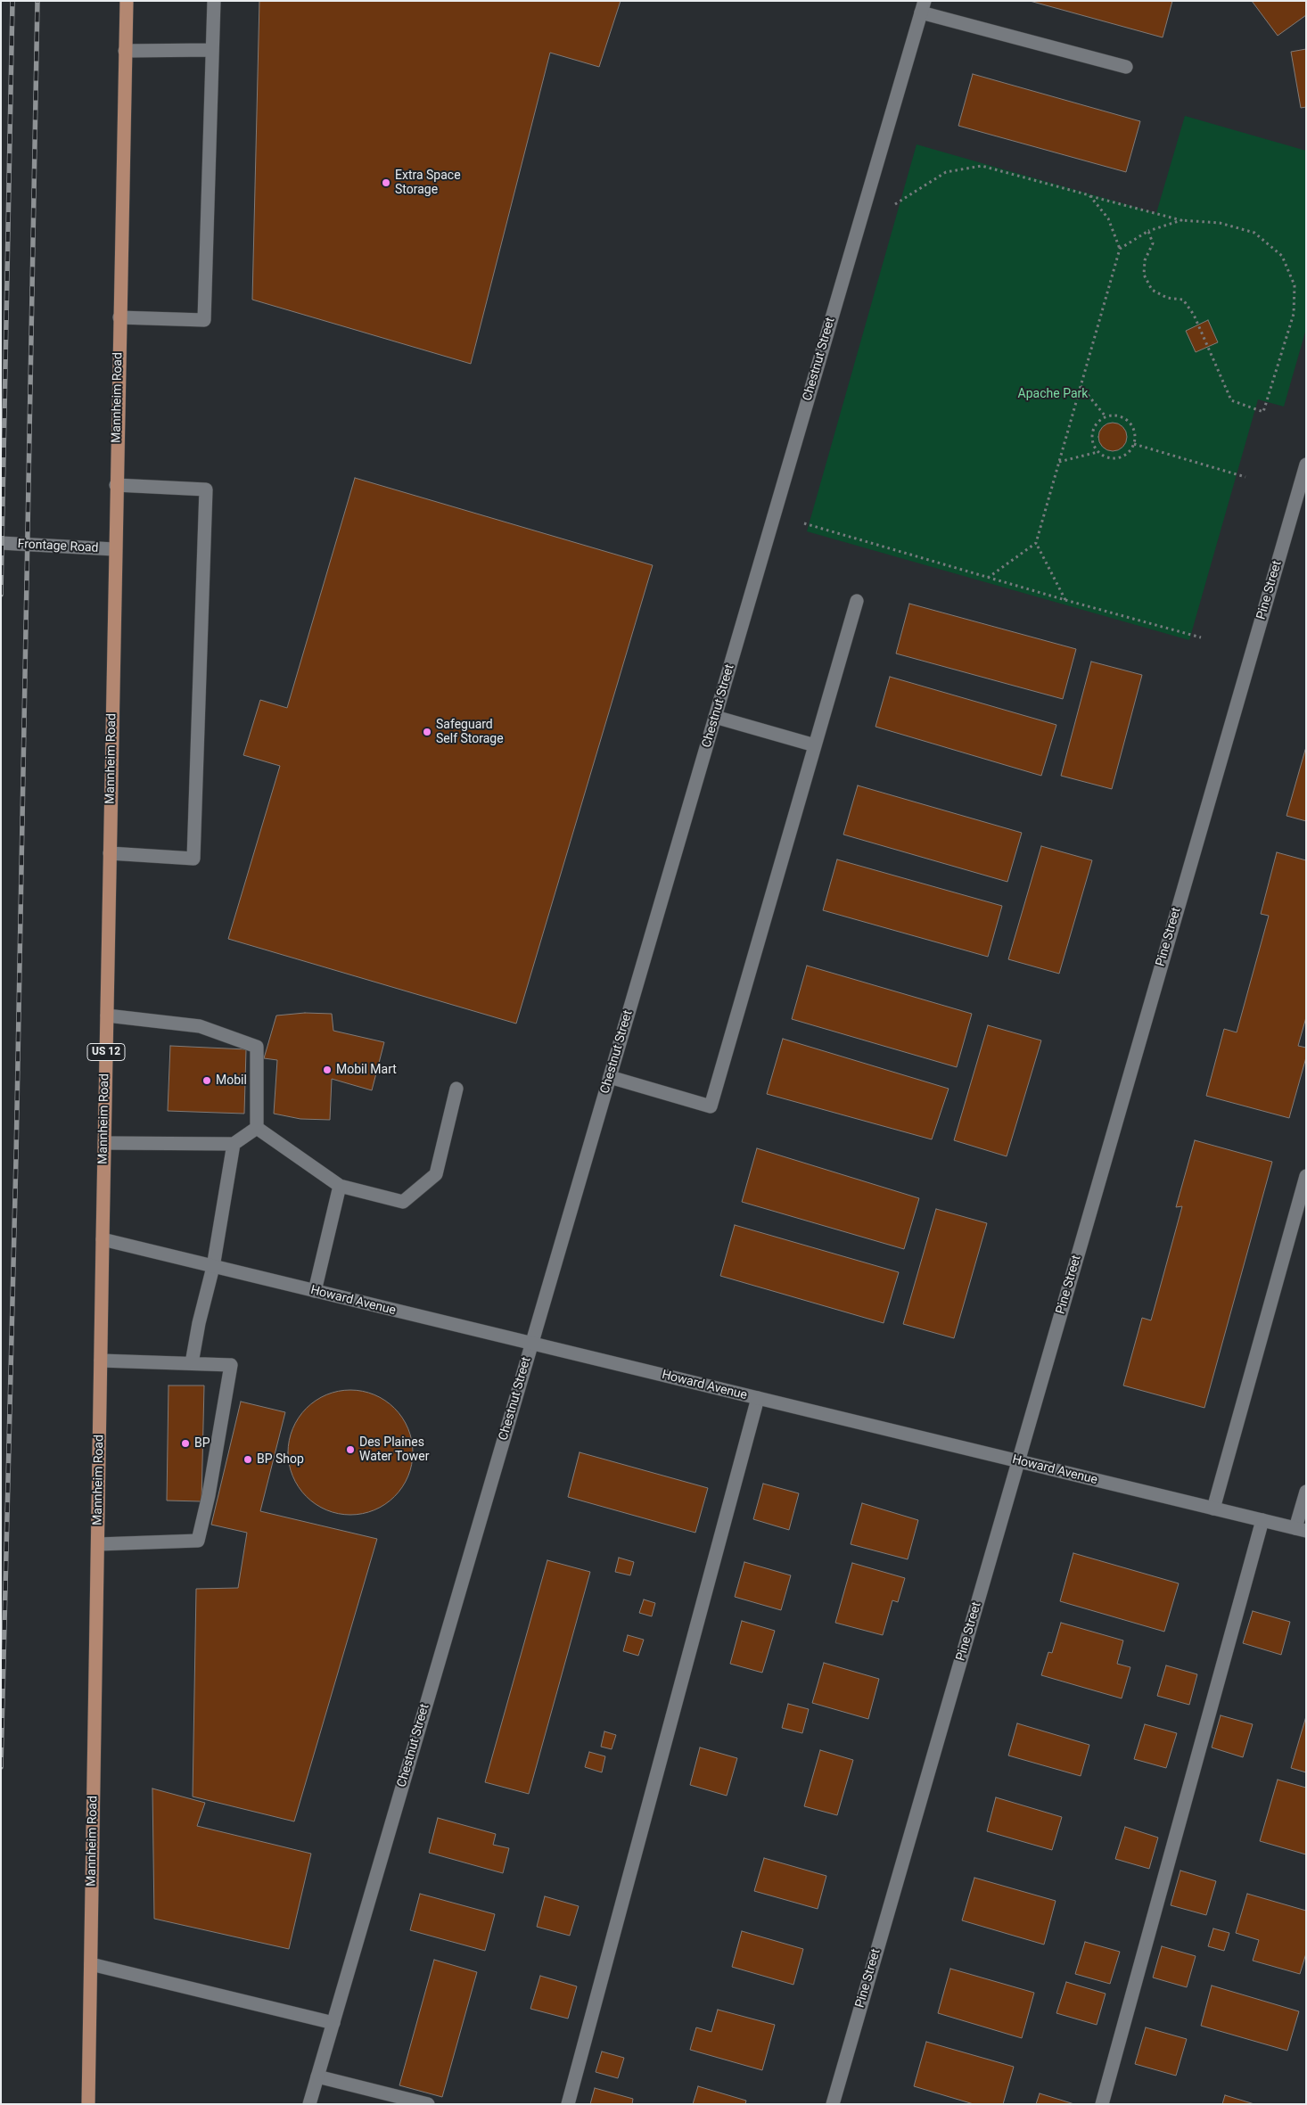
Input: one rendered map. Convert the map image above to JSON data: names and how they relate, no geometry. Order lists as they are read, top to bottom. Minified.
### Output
{"streets":{"main road":["Mannheim Road","US 12"],"street":["Chestnut Street","Frontage Road","Pine Street","Howard Avenue"]},"crossings":[["Chestnut Street","Howard Avenue"],["Mannheim Road","Frontage Road"],["Mannheim Road","Howard Avenue"],["Pine Street","Howard Avenue"]],"parks":["Apache Park"],"places":["Extra Space Storage","Safeguard Self Storage","Mobil Mart","Mobil","BP","Des Plaines Water Tower","BP Shop"]}
